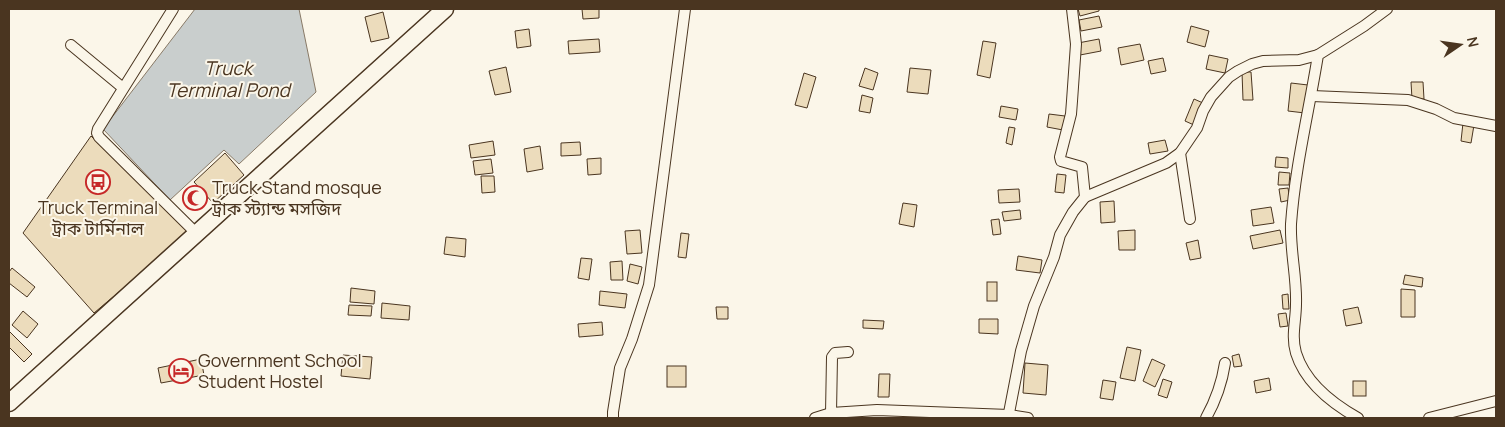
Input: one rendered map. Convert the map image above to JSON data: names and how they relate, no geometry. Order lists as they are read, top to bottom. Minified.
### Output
{"water":["Truck Terminal Pond"],"places":{"bus stop":["Truck Terminal ট্রাক টার্মিনাল"],"mosque":["Truck Stand mosque ট্রাক স্ট্যান্ড মসজিদ"],"hotel":["Government School Student Hostel"]},"north":"right"}
